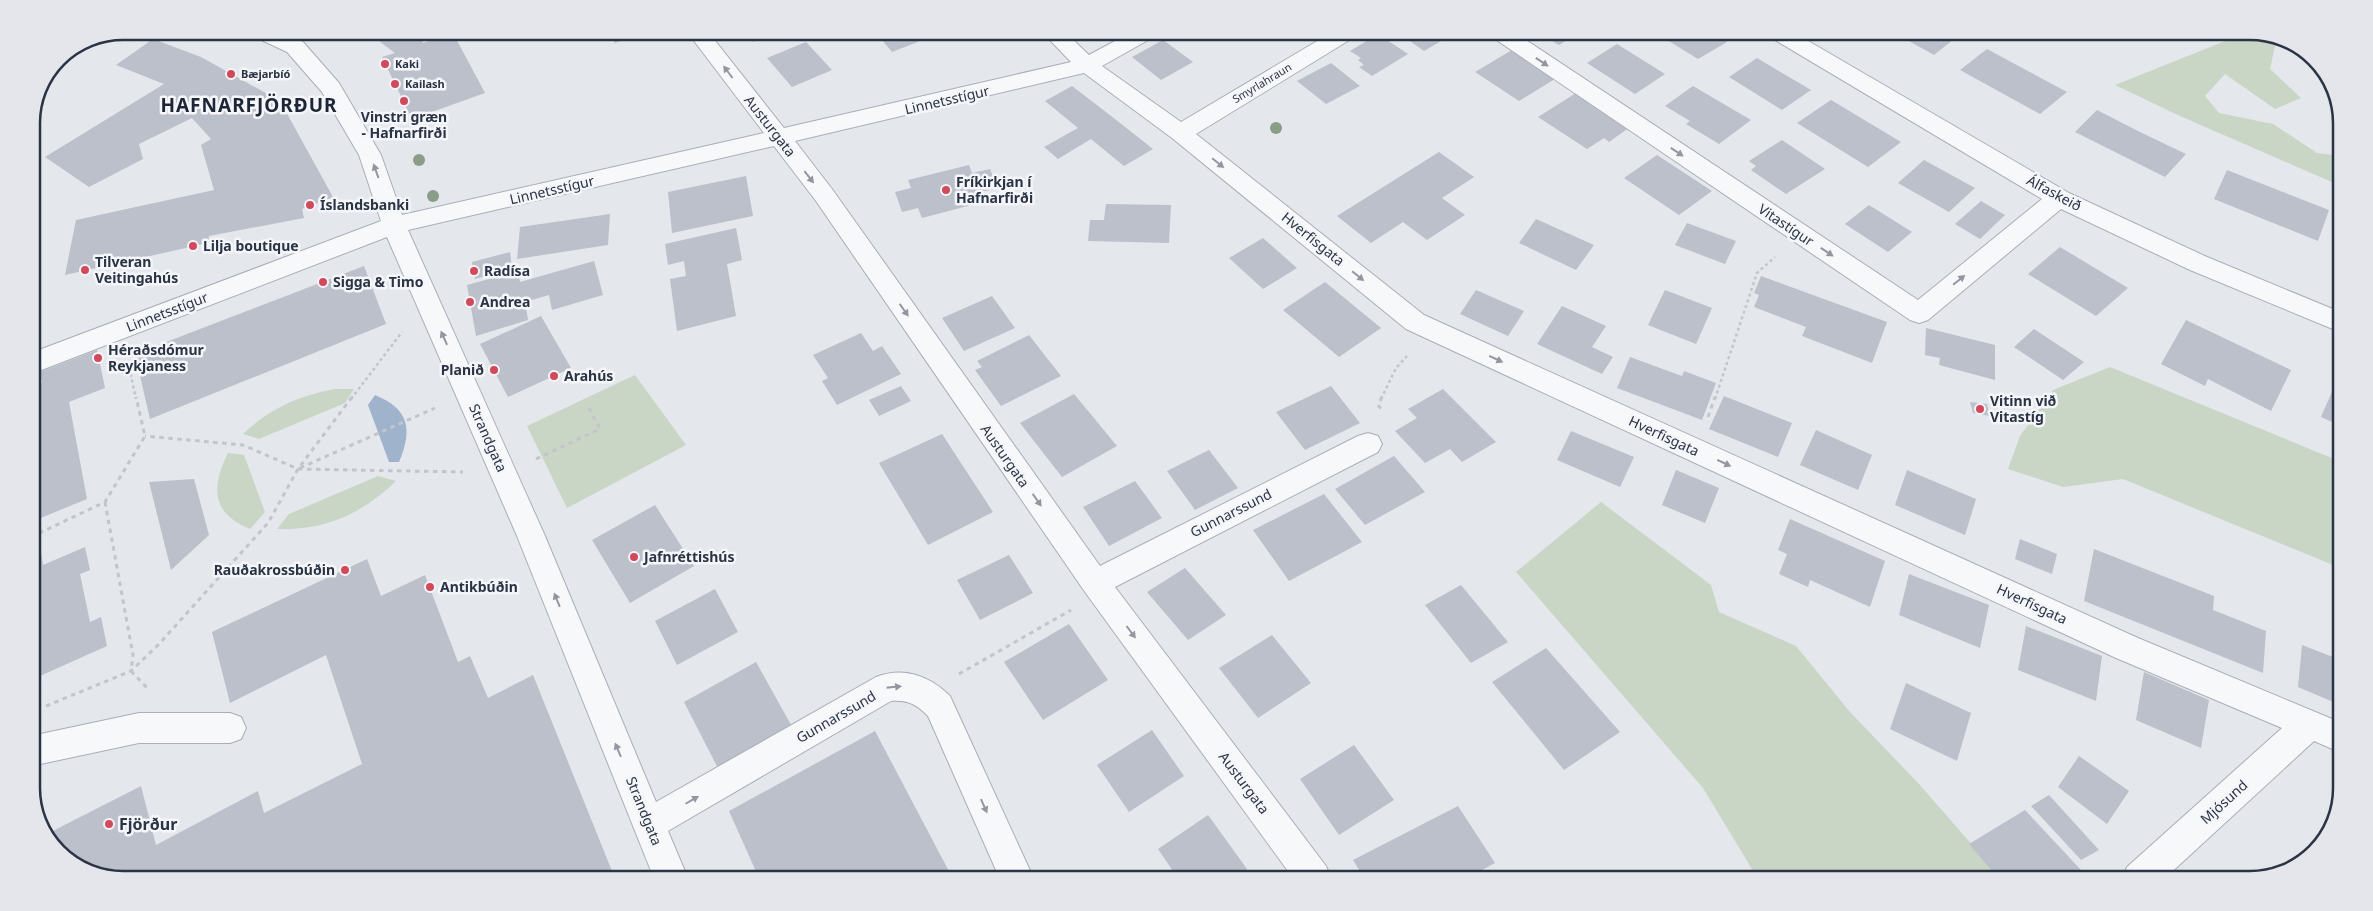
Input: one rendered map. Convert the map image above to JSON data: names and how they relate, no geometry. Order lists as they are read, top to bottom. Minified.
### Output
{"streets":{"street":["Smyrlahraun","Linnetsstígur","Austurgata","Álfaskeið","Vitastígur","Hverfisgata","Strandgata","Gunnarssund","Mjósund"]},"crossings":[["Smyrlahraun","Hverfisgata"],["Linnetsstígur","Austurgata"],["Linnetsstígur","Hverfisgata"],["Linnetsstígur","Strandgata"],["Austurgata","Gunnarssund"],["Álfaskeið","Vitastígur"],["Hverfisgata","Mjósund"],["Strandgata","Gunnarssund"]],"one_way":["Vitastígur","Hverfisgata","Strandgata","Gunnarssund"],"districts":["HAFNARFJÖRÐUR"],"places":["Kaki","Bæjarbíó","Kailash","Vinstri græn - Hafnarfirði","Fríkirkjan í Hafnarfirði","Íslandsbanki","Lilja boutique","Tilveran Veitingahús","Radísa","Sigga & Timo","Andrea","Héraðsdómur Reykjaness","Planið","Arahús","Vitinn við Vitastíg","Jafnréttishús","Rauðakrossbúðin","Antikbúðin","Fjörður"]}
